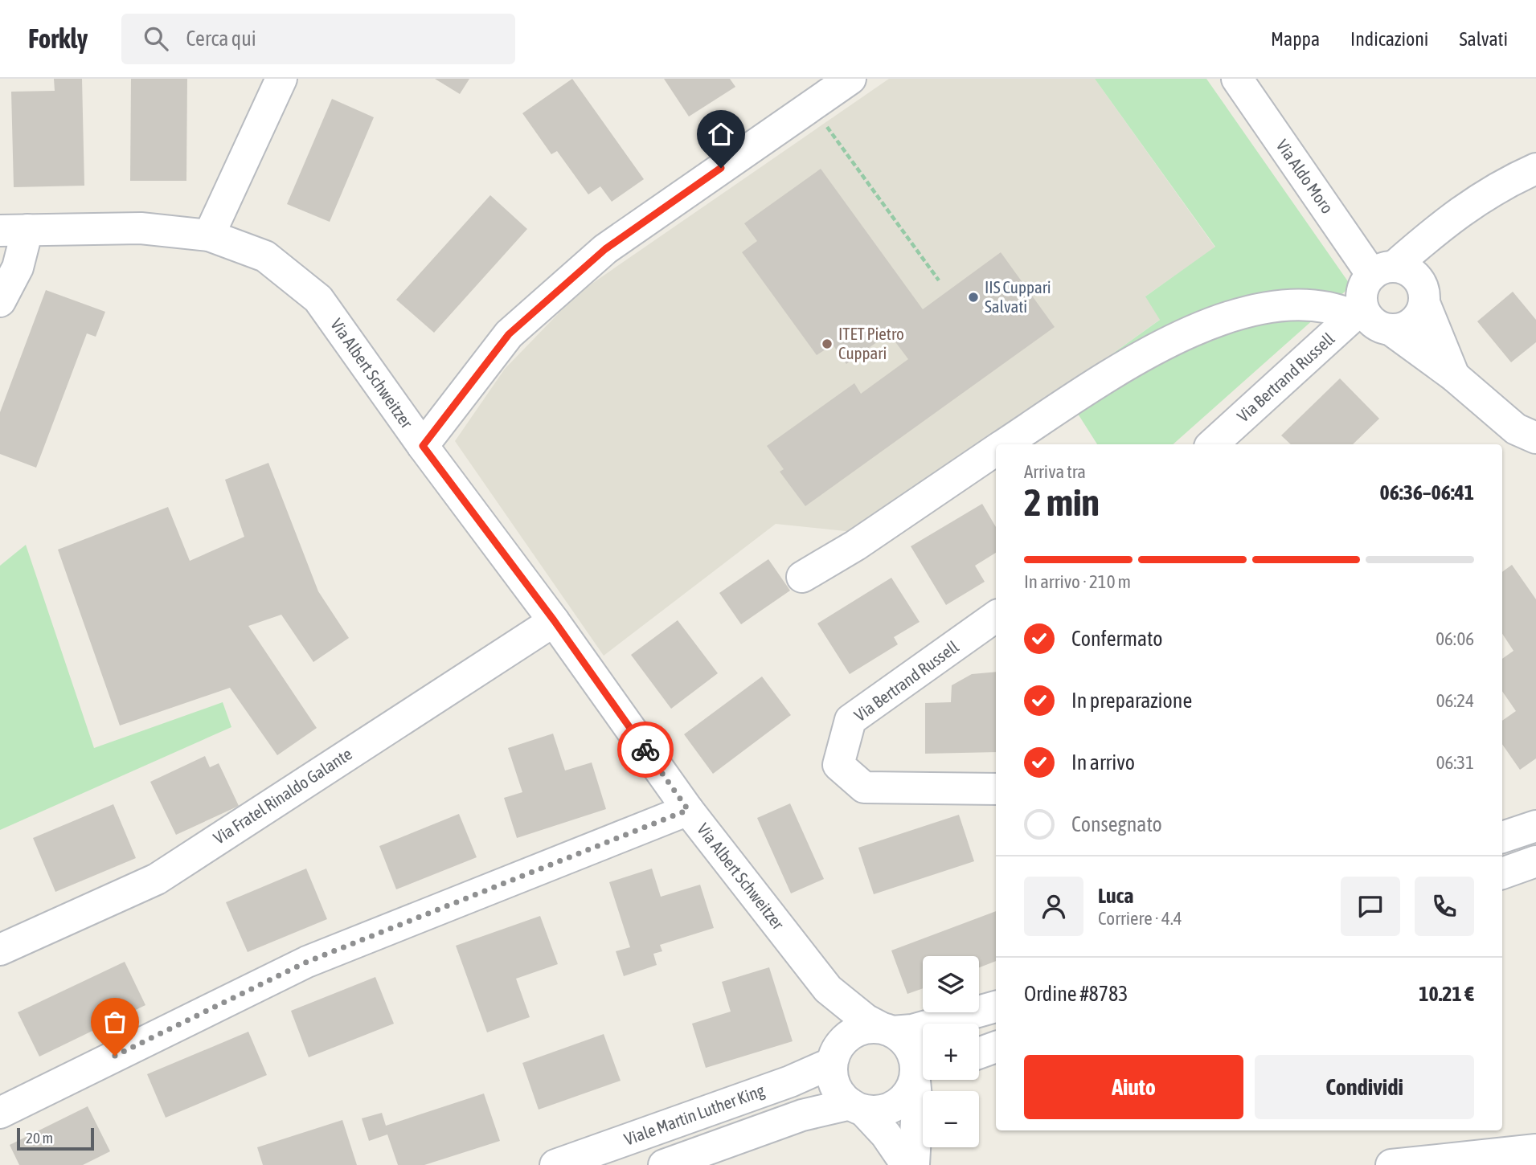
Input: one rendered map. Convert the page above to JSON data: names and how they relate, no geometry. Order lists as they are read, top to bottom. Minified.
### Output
{"streets":{"street":["Via Aldo Moro","Via Albert Schweitzer","Via Bertrand Russell","Via Fratel Rinaldo Galante","Viale Martin Luther King"]},"crossings":[["Via Aldo Moro","Via Bertrand Russell"],["Via Albert Schweitzer","Via Fratel Rinaldo Galante"],["Via Albert Schweitzer","Viale Martin Luther King"]],"places":["IIS Cuppari Salvati","ITET Pietro Cuppari"],"scale_bar":"20 m","page":{"header":"Forkly","search":"Cerca qui","nav":["Mappa","Indicazioni","Salvati"],"heading":["2 min","Arriva tra","06:36–06:41"],"panel":["Luca","Corriere · 4.4","Ordine #8783","10.21 €"],"bar":"In arrivo · 210 m","list":[["Confermato","06:06"],["In preparazione","06:24"],["In arrivo","06:31"],"Consegnato"],"map_buttons":["+","−"],"buttons":["Aiuto","Condividi"],"scale":"20 m"}}
